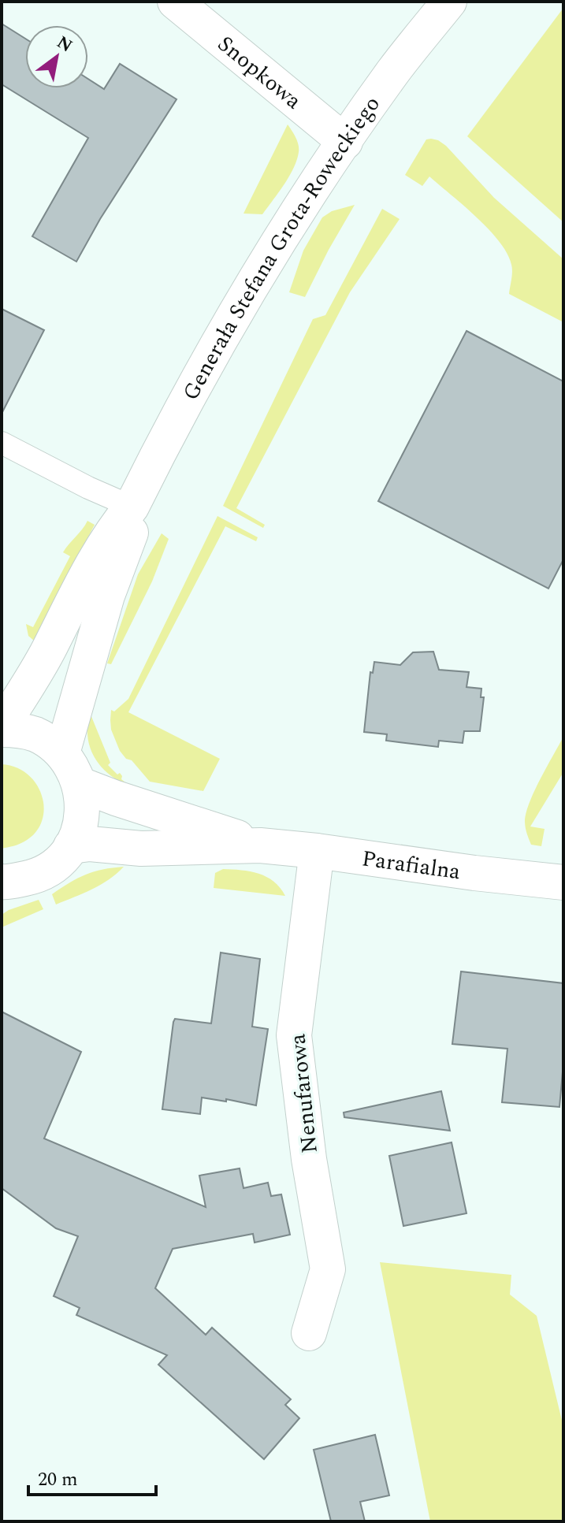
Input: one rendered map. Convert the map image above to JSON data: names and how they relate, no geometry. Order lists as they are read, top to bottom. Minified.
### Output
{"streets":{"street":["Snopkowa","Generała Stefana Grota-Roweckiego","Parafialna","Nenufarowa"]},"crossings":[["Snopkowa","Generała Stefana Grota-Roweckiego"],["Parafialna","Nenufarowa"]],"scale_bar":"20 m","north":"top right"}
